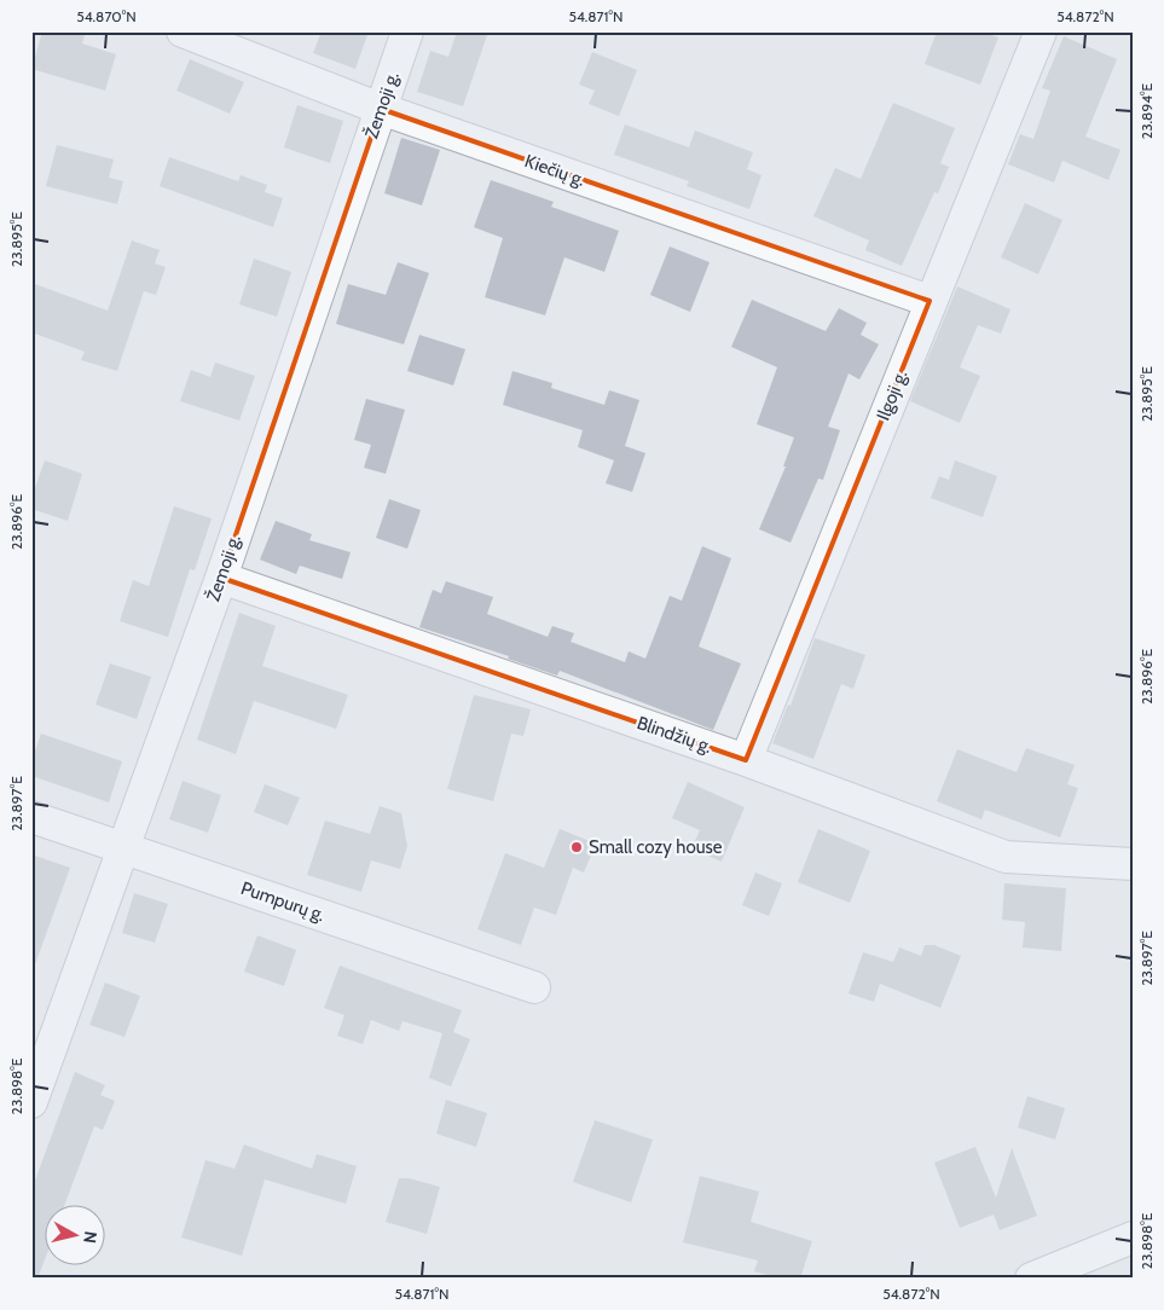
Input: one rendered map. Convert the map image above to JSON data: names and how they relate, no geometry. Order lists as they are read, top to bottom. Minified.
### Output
{"streets":{"street":["Žemoji g.","Kiečių g.","Ilgoji g.","Blindžių g.","Pumpurų g."]},"crossings":[["Žemoji g.","Kiečių g."],["Žemoji g.","Blindžių g."],["Žemoji g.","Pumpurų g."],["Kiečių g.","Ilgoji g."],["Ilgoji g.","Blindžių g."]],"places":["Small cozy house"],"north":"right","coordinates":["54.870°N","54.871°N","54.872°N","23.894°E","23.895°E","23.896°E","23.897°E","23.898°E"]}
